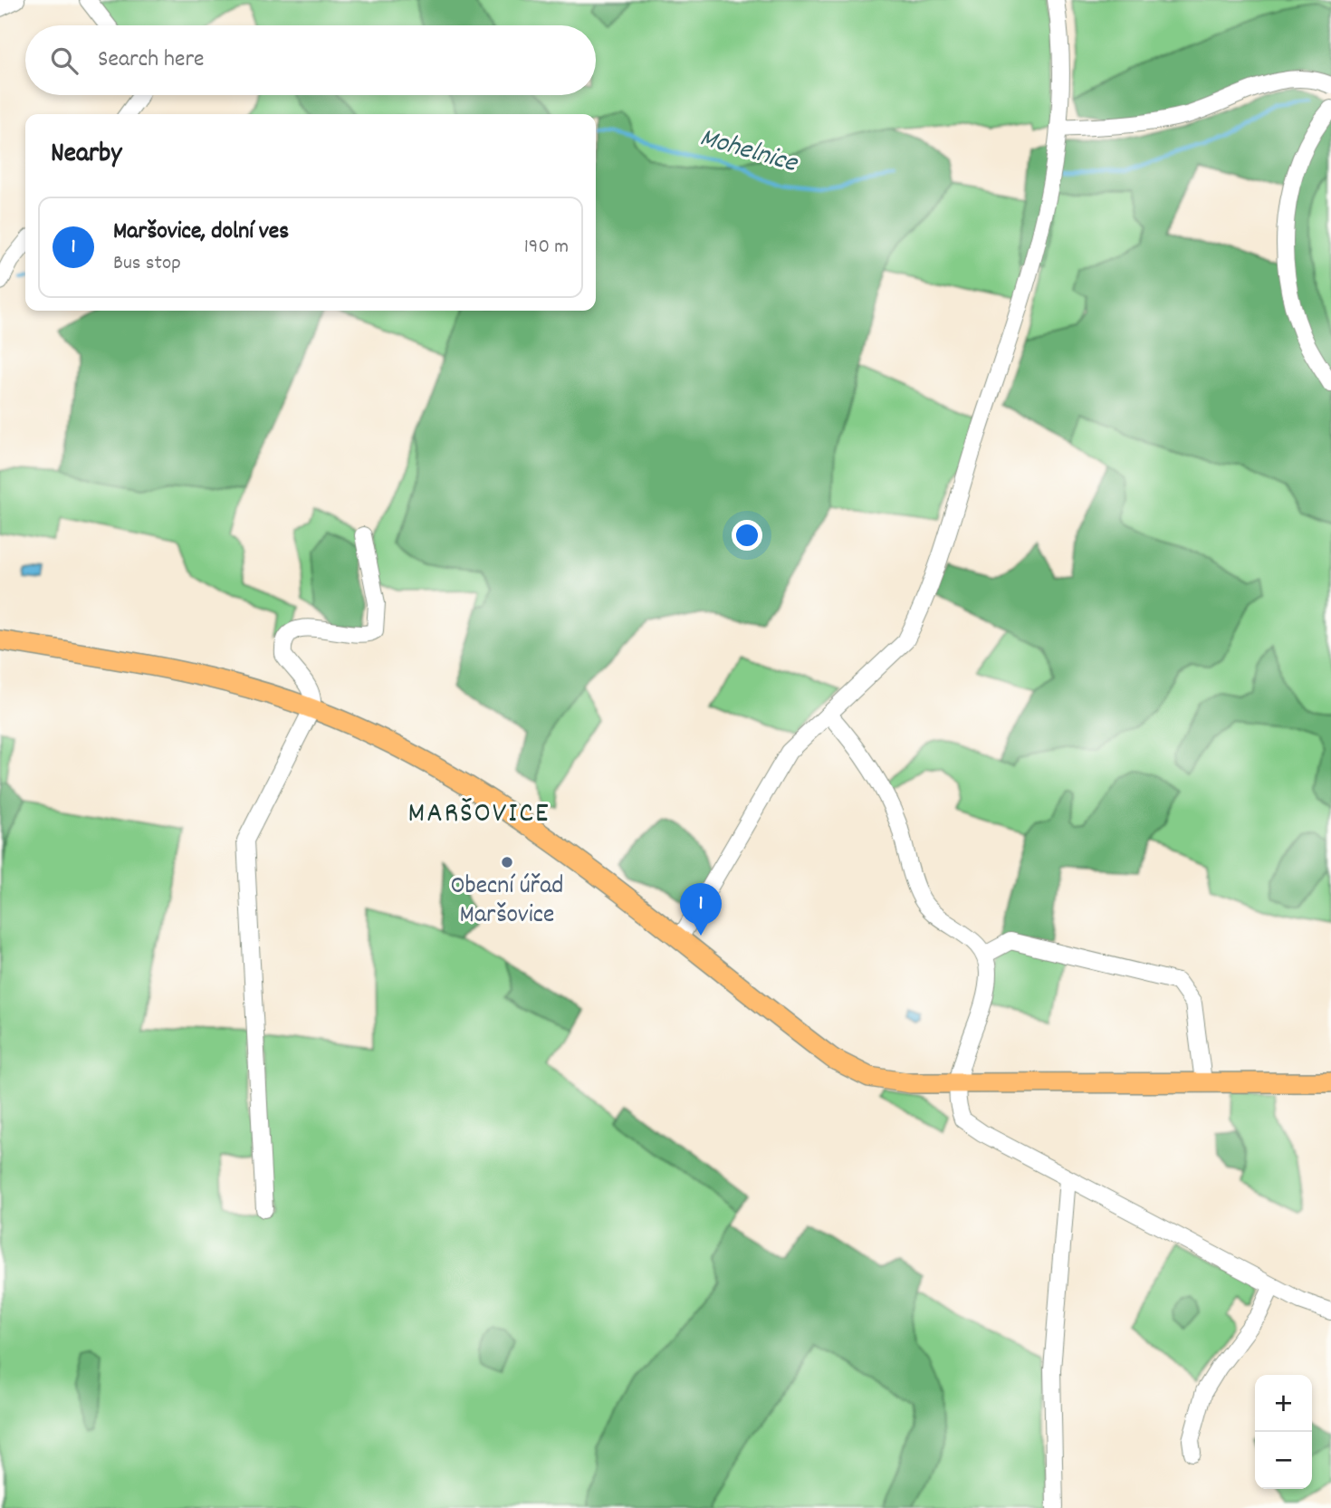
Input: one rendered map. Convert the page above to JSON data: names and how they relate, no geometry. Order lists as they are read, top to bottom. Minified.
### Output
{"districts":["MARŠOVICE"],"water":["Mohelnice"],"places":["Obecní úřad Maršovice"],"page":{"search":"Search here","heading":"Nearby","list":[{"mark":"1","name":"Maršovice, dolní ves","note":"Bus stop","value":"190 m"}],"pins":"1","map_buttons":["+","−"]}}
